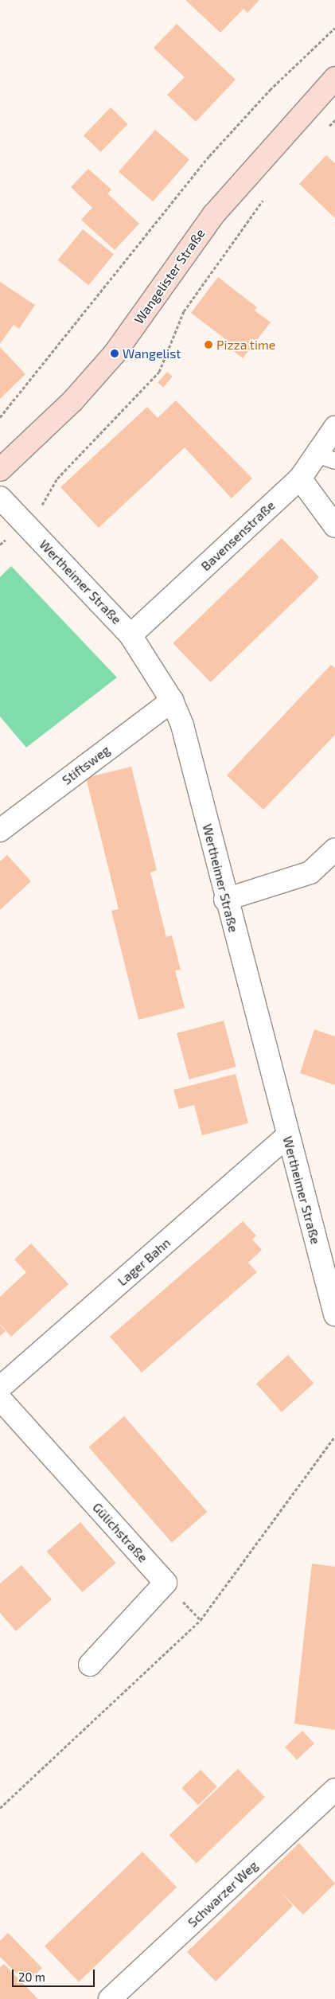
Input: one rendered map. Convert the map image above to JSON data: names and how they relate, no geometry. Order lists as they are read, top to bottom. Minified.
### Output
{"streets":{"main road":["Wangelister Straße"],"street":["Bavensenstraße","Wertheimer Straße","Stiftsweg","Lager Bahn","Gülichstraße","Schwarzer Weg"]},"crossings":[["Bavensenstraße","Wertheimer Straße"],["Wertheimer Straße","Stiftsweg"],["Wertheimer Straße","Lager Bahn"]],"places":["Pizza time","Wangelist"],"scale_bar":"20 m"}
